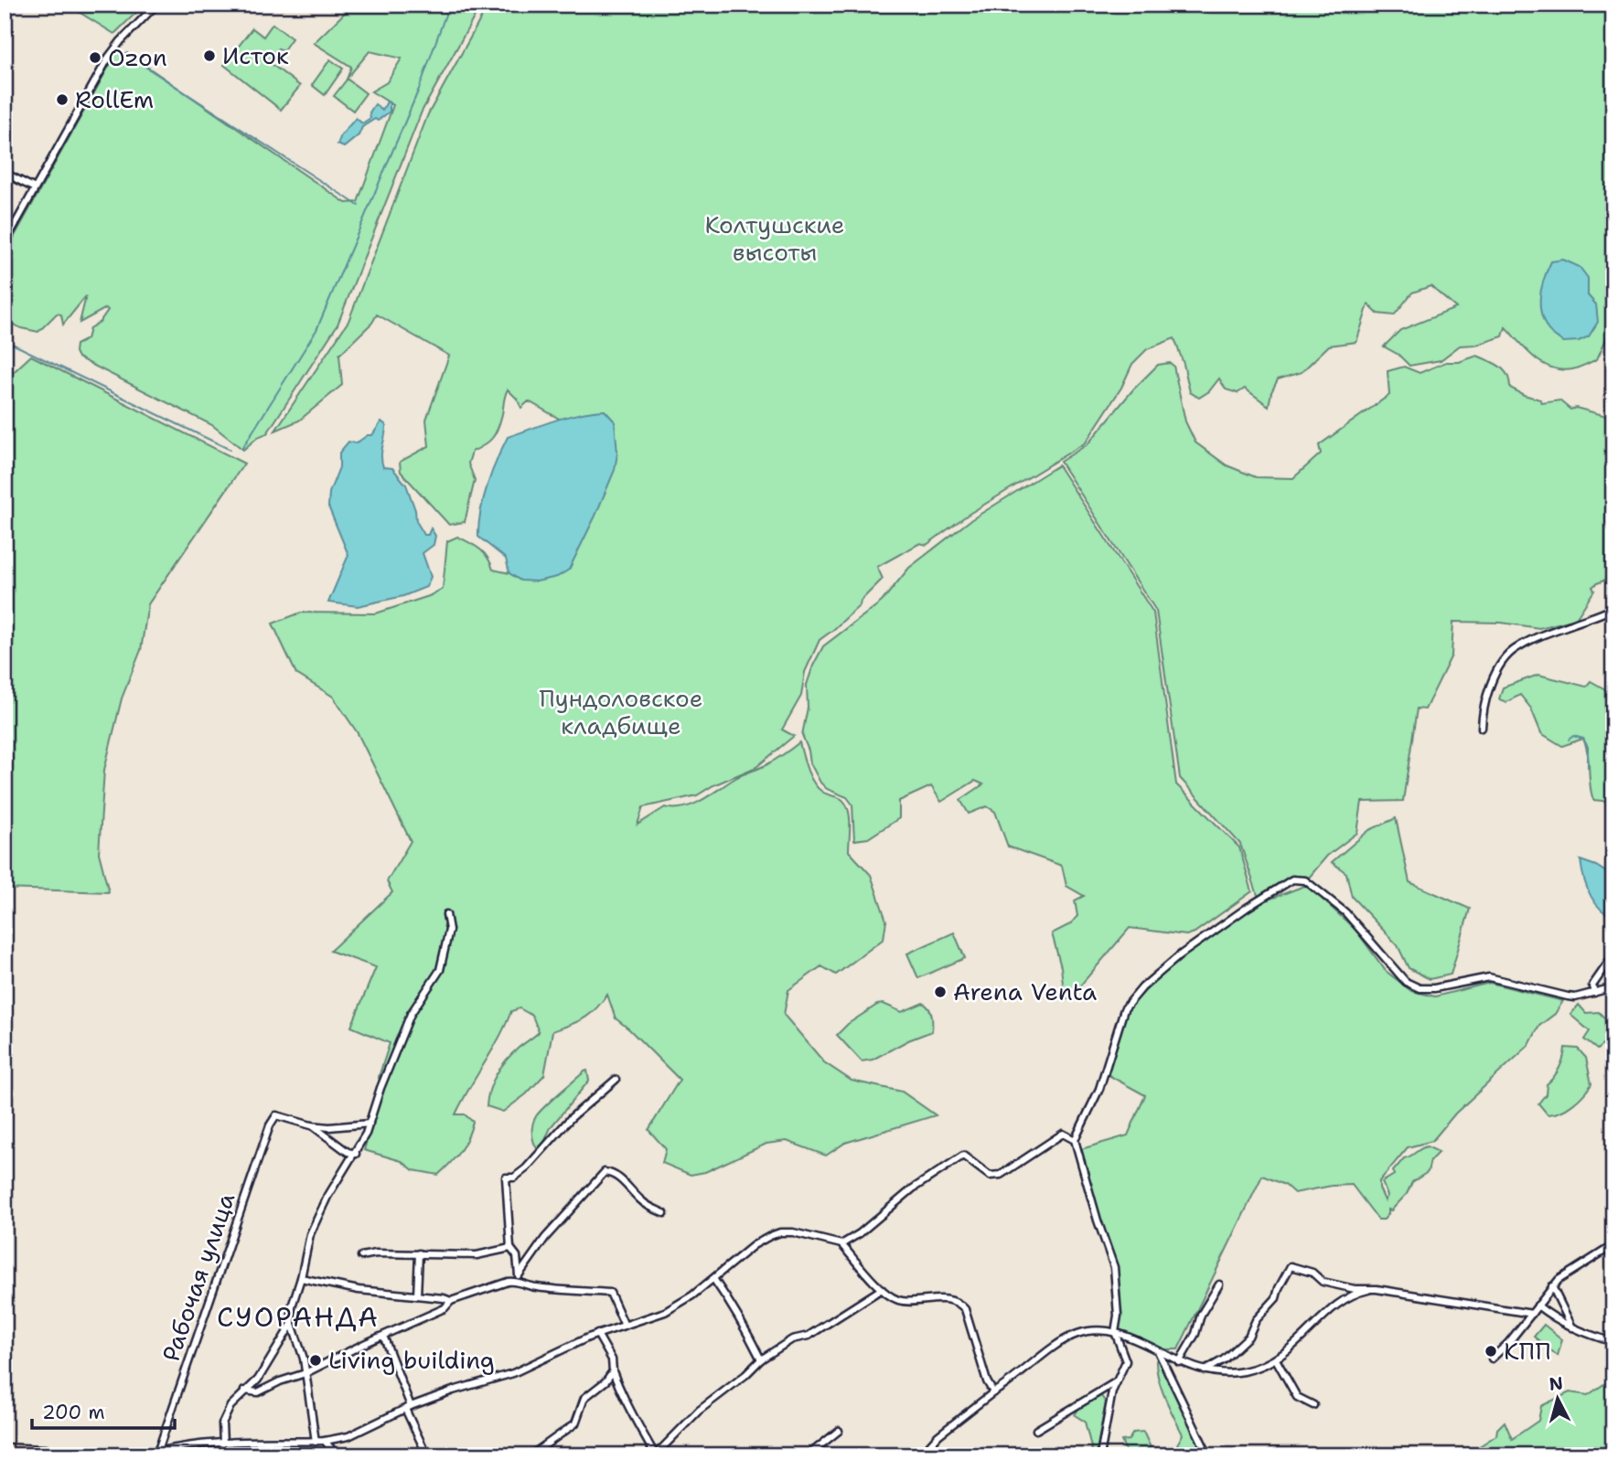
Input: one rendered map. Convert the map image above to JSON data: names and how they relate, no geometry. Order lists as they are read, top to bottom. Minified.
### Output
{"streets":{"street":["Рабочая улица"]},"districts":["СУОРАНДА"],"parks":["Колтушские высоты","Пундоловское кладбище"],"places":["Исток","Ozon","RollEm","Arena Venta","КПП","Living building"],"scale_bar":"200 m","north":"top"}
